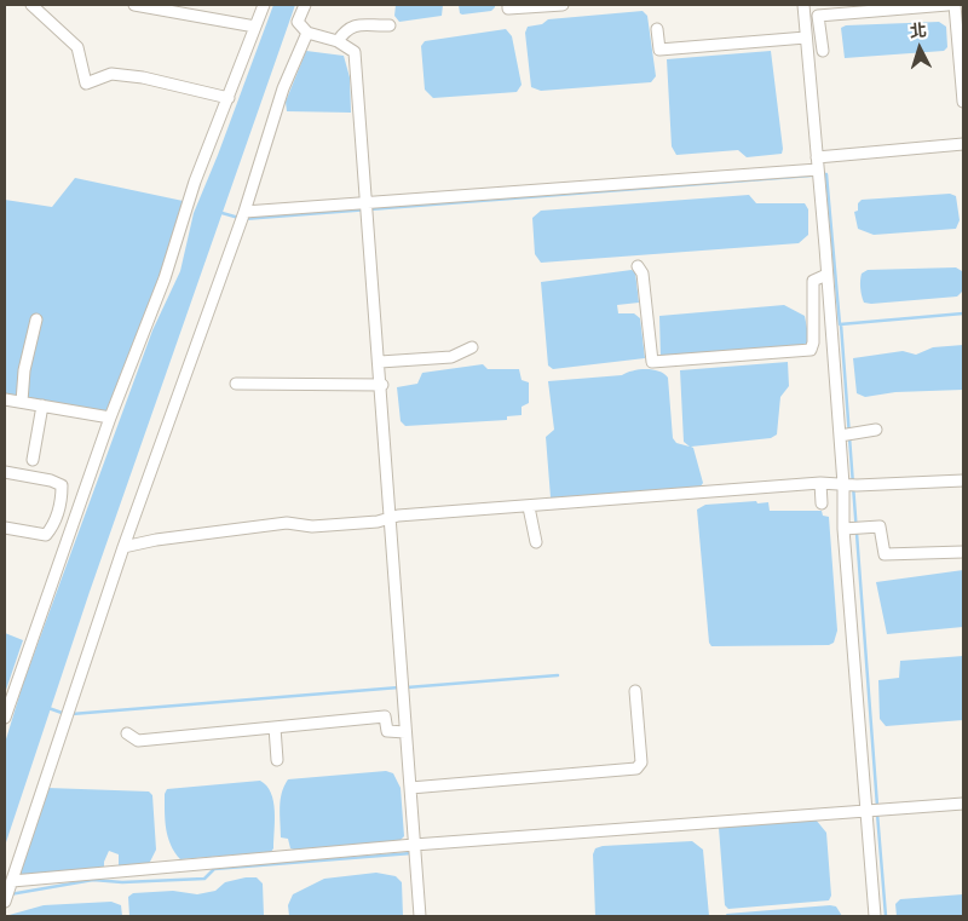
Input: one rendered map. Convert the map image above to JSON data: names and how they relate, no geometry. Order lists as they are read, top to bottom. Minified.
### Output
{"north":"top"}
